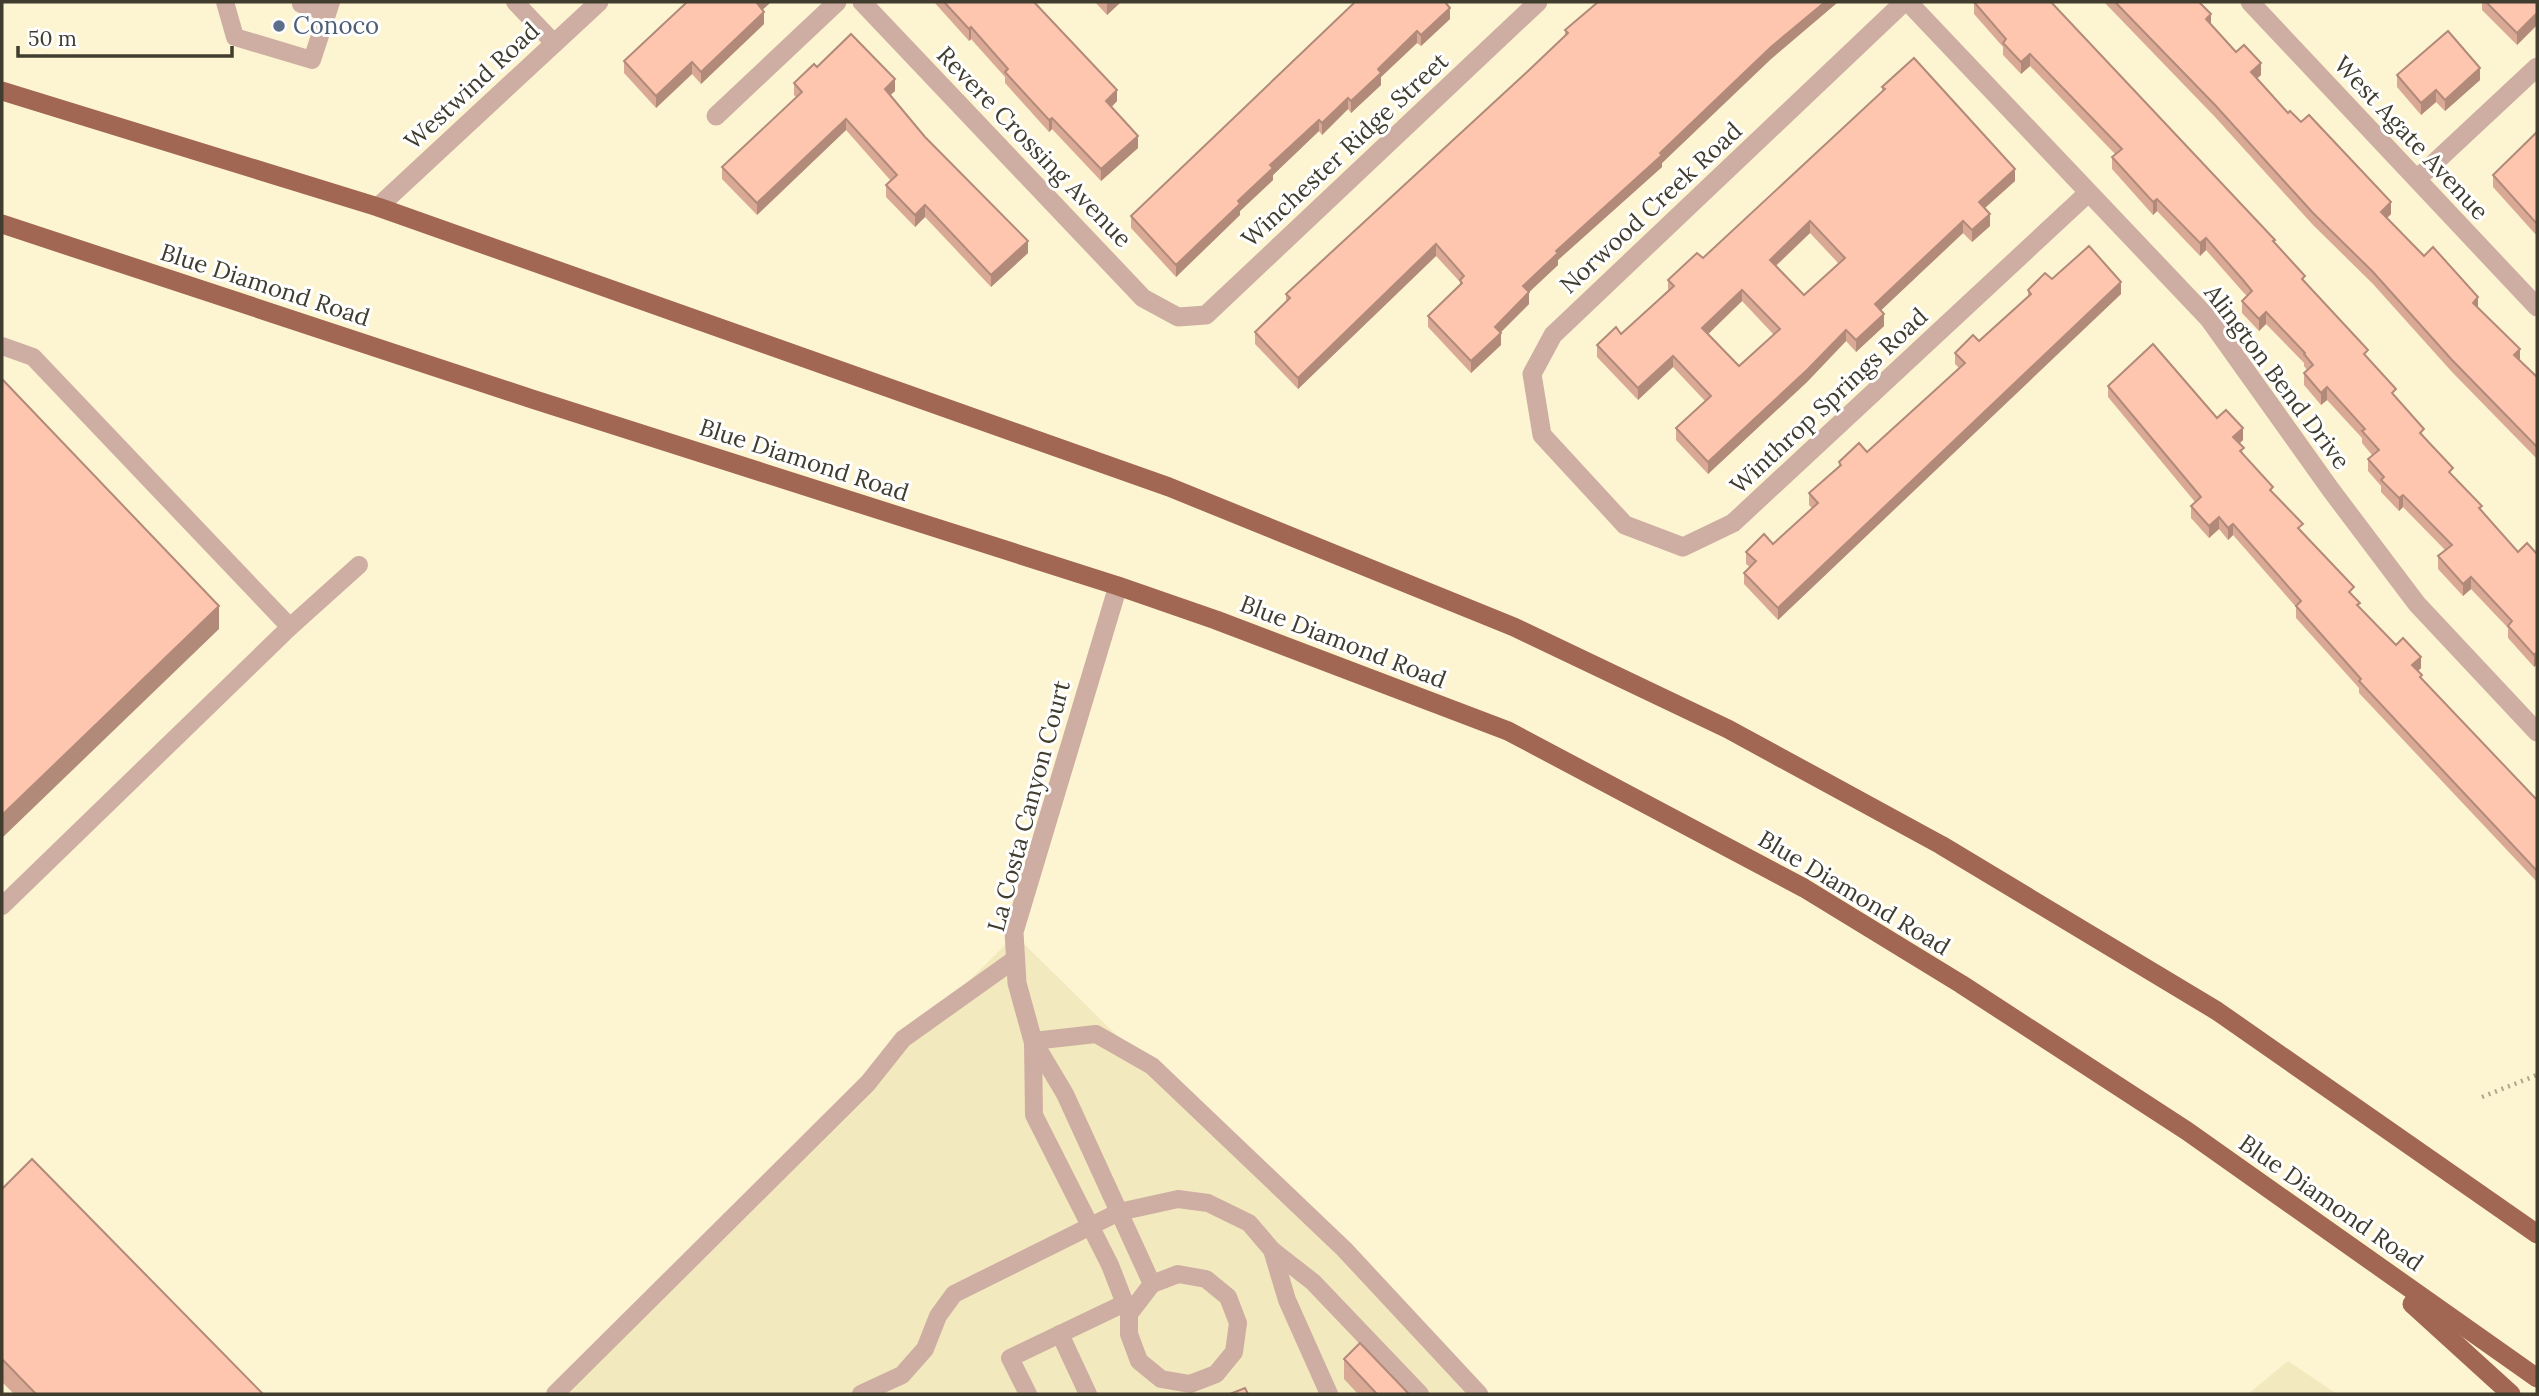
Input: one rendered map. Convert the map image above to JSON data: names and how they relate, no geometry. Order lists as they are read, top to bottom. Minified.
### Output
{"streets":{"highway":["Blue Diamond Road"],"street":["Westwind Road","West Agate Avenue","Revere Crossing Avenue","Winchester Ridge Street","Norwood Creek Road","Alington Bend Drive","Winthrop Springs Road","La Costa Canyon Court"]},"crossings":[["Revere Crossing Avenue","Winchester Ridge Street"],["Norwood Creek Road","Alington Bend Drive"],["Norwood Creek Road","Winthrop Springs Road"],["Blue Diamond Road","La Costa Canyon Court"],["Alington Bend Drive","Winthrop Springs Road"]],"places":["Conoco"],"scale_bar":"50 m"}
